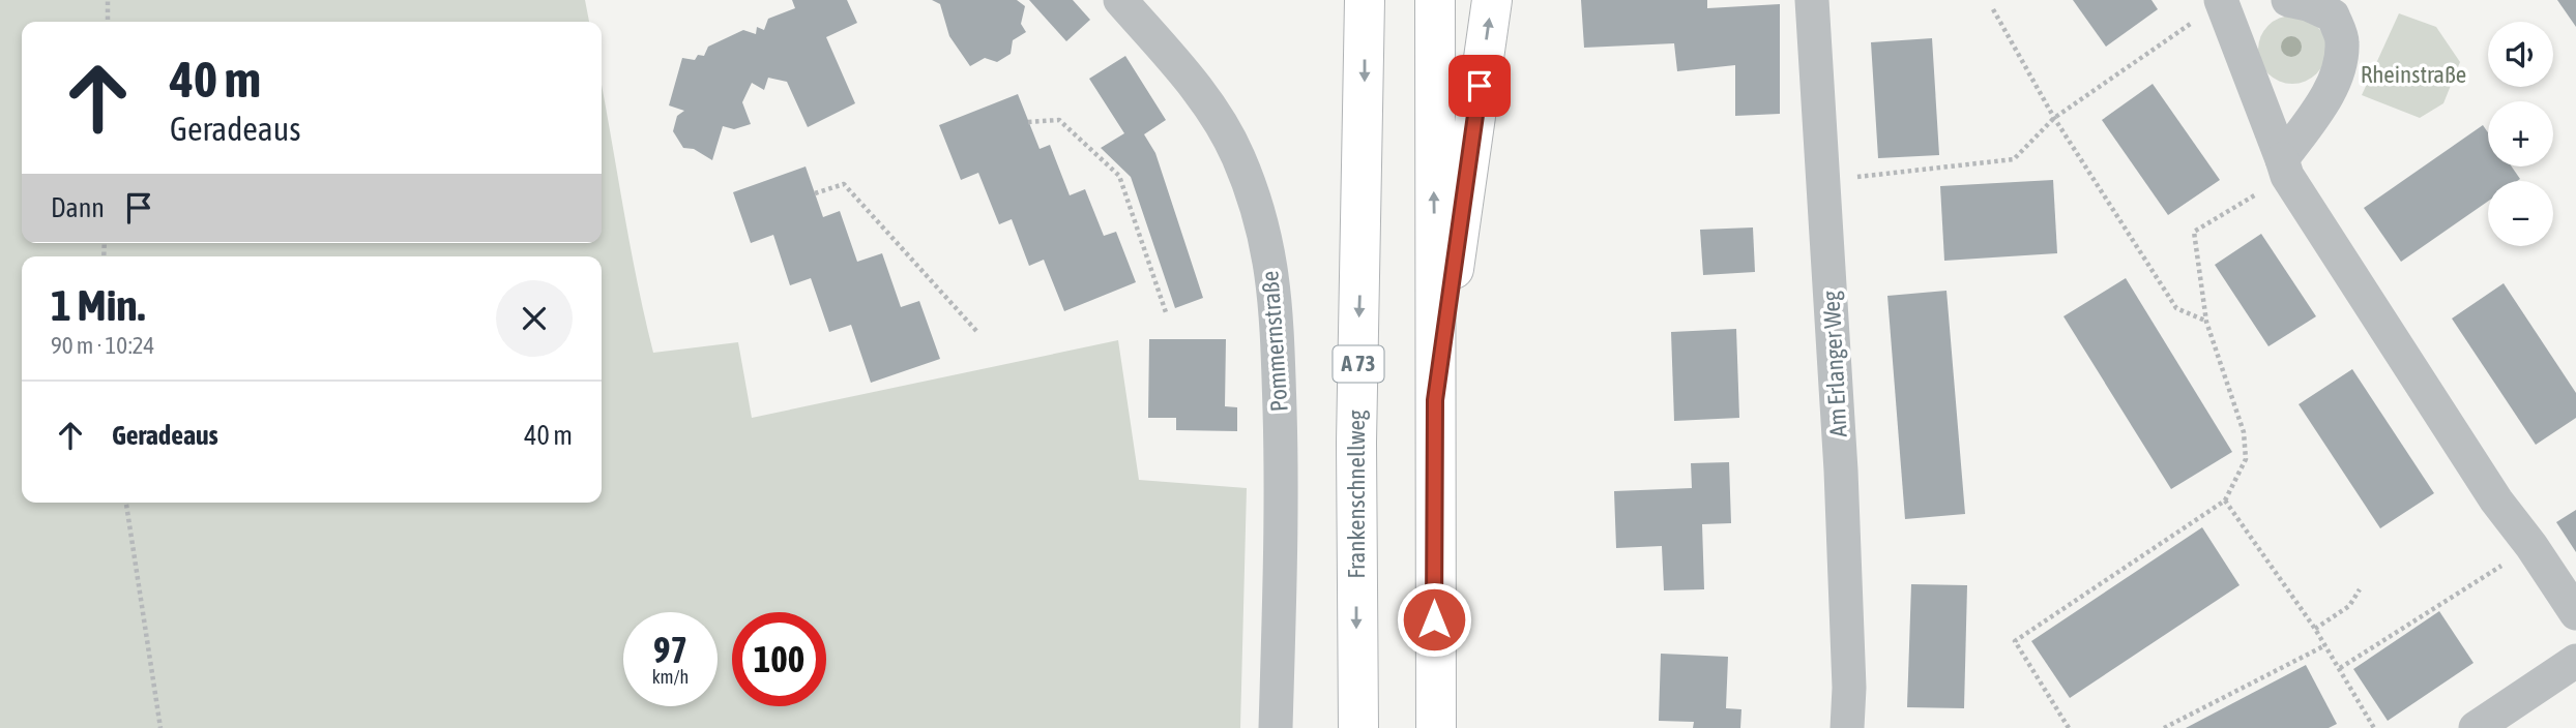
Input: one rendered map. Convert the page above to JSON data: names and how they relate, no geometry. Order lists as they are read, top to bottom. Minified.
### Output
{"streets":{"highway":["A 73","Frankenschnellweg"],"street":["Pommernstraße","Am Erlanger Weg"]},"parks":["Rheinstraße"],"page":{"map_buttons":["+","−"],"turn":["40 m","Geradeaus"],"then":"Dann","heading":["1 Min.","90 m · 10:24"],"list":[{"name":"Geradeaus","value":"40 m"}],"speed":"97 km/h","limit":"100"}}
